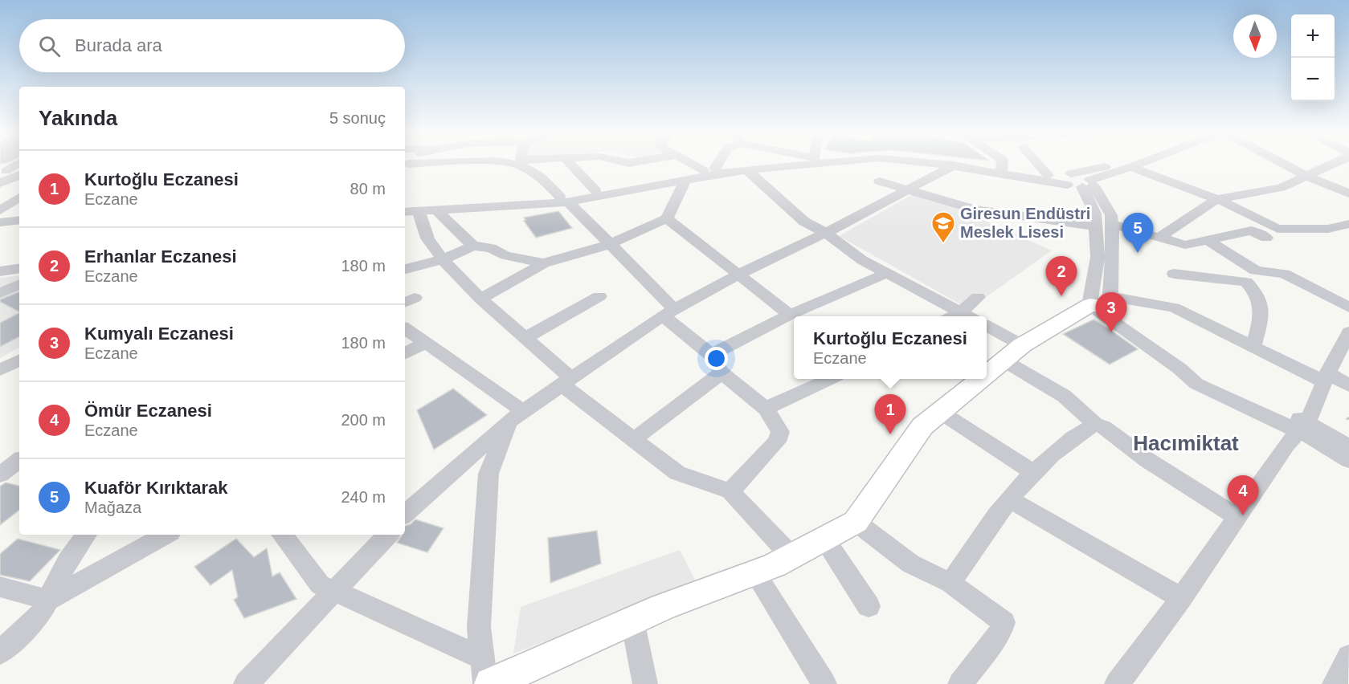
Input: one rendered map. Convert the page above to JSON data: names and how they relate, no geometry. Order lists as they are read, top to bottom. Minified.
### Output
{"districts":["Hacımiktat"],"places":{"school or university":["Giresun Endüstri Meslek Lisesi"]},"north":"bottom","page":{"map_buttons":["+","−"],"search":"Burada ara","heading":["Yakında","5 sonuç"],"list":[{"mark":"1","name":"Kurtoğlu Eczanesi","note":"Eczane","value":"80 m"},{"mark":"2","name":"Erhanlar Eczanesi","note":"Eczane","value":"180 m"},{"mark":"3","name":"Kumyalı Eczanesi","note":"Eczane","value":"180 m"},{"mark":"4","name":"Ömür Eczanesi","note":"Eczane","value":"200 m"},{"mark":"5","name":"Kuaför Kırıktarak","note":"Mağaza","value":"240 m"}],"pins":["5","2","3","1","4"],"popup":["Kurtoğlu Eczanesi","Eczane"]}}
